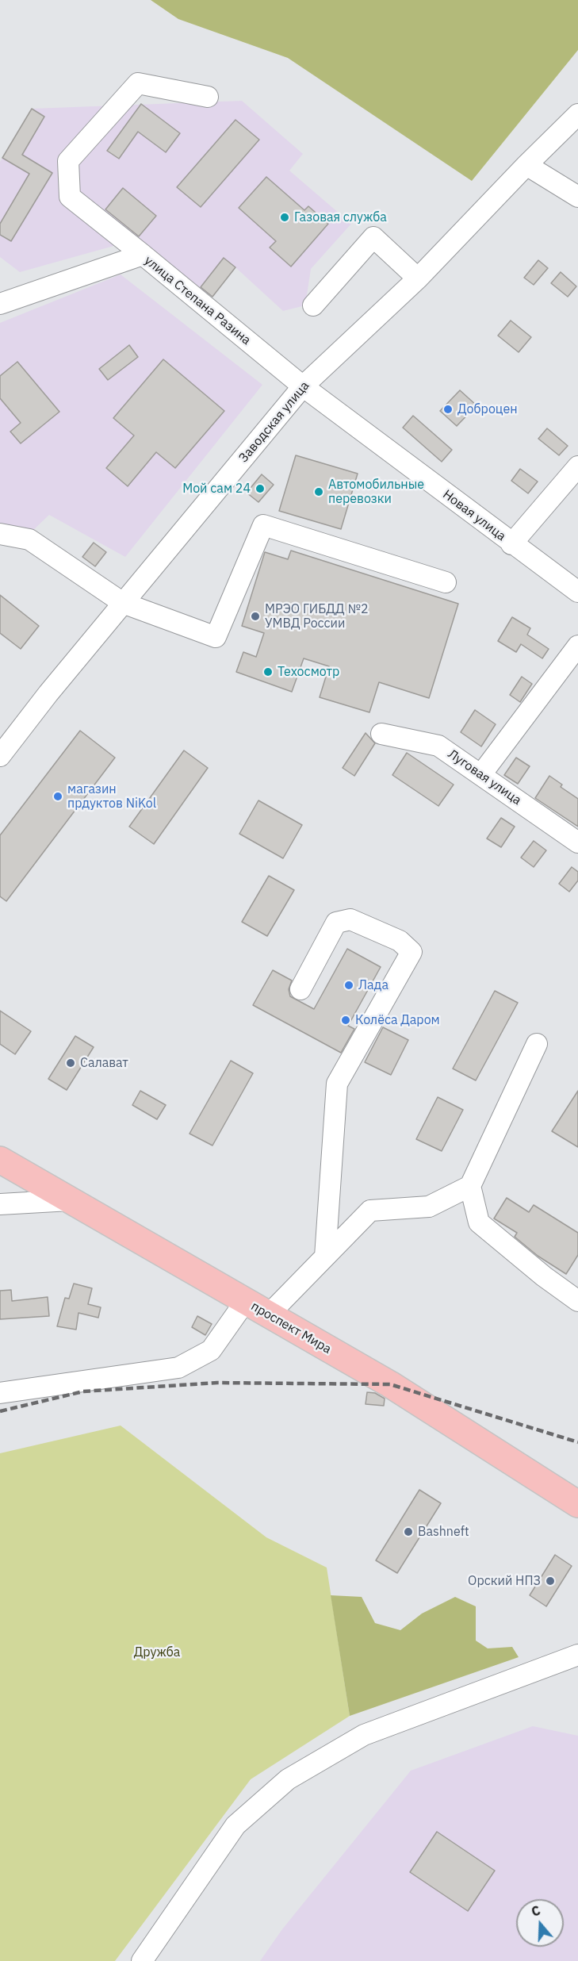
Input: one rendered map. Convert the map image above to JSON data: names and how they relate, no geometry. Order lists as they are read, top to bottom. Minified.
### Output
{"streets":{"main road":["проспект Мира"],"street":["улица Степана Разина","Заводская улица","Новая улица","Луговая улица"]},"crossings":[["улица Степана Разина","Заводская улица"],["улица Степана Разина","Новая улица"],["Заводская улица","Новая улица"]],"parks":["Дружба"],"places":["Газовая служба","Доброцен","Мой сам 24","Автомобильные перевозки","МРЭО ГИБДД №2 УМВД России","Техосмотр","магазин прдуктов NiKol","Лада","Колёса Даром","Салават","Bashneft","Орский НПЗ"],"north":"top"}
